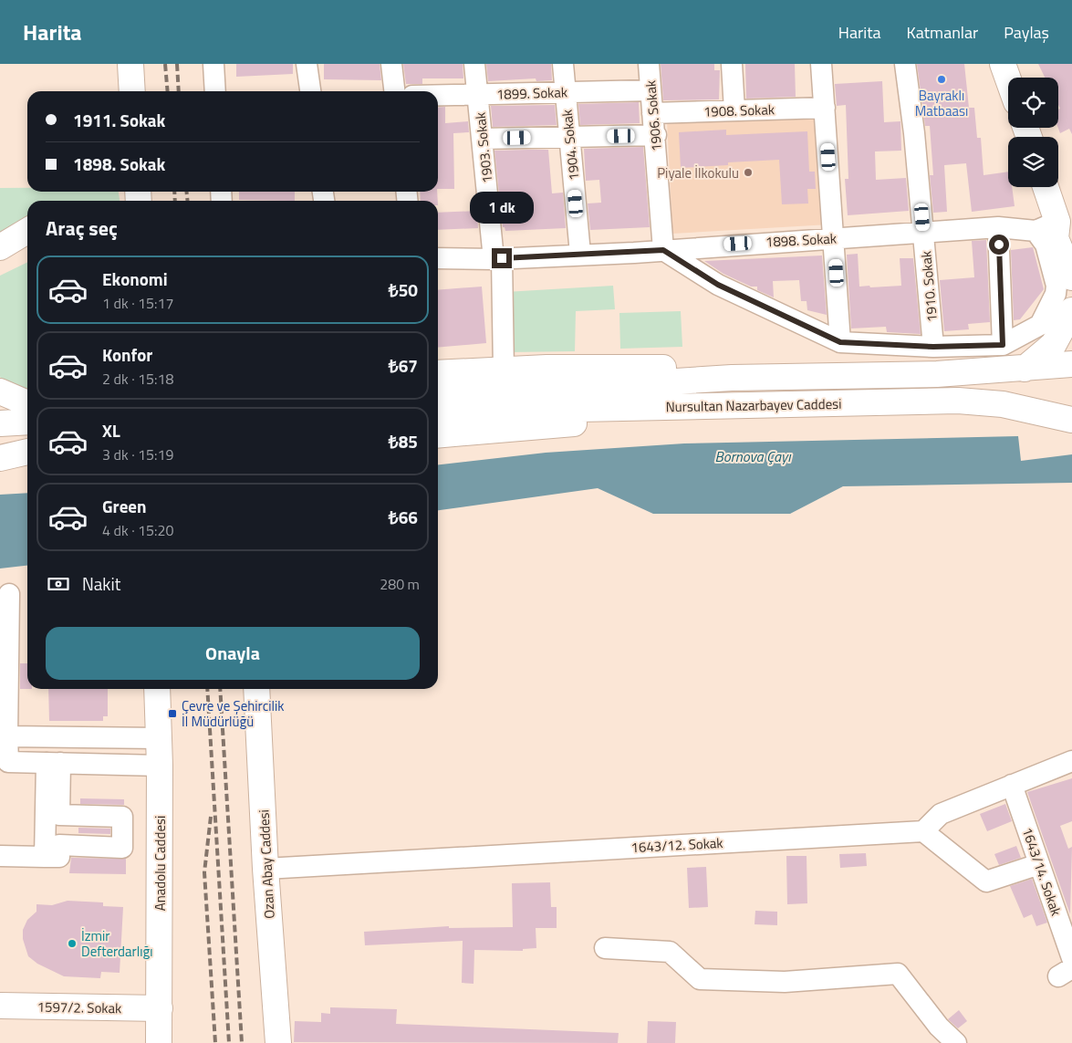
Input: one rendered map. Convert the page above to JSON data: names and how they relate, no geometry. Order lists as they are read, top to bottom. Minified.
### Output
{"streets":{"main road":["Nursultan Nazarbayev Caddesi","Anadolu Caddesi","Ozan Abay Caddesi","1597/2. Sokak"],"street":["1899. Sokak","1908. Sokak","1906. Sokak","1904. Sokak","1903. Sokak","1898. Sokak","1910. Sokak","1643/12. Sokak","1643/14. Sokak"]},"crossings":[["1899. Sokak","1906. Sokak"],["1899. Sokak","1904. Sokak"],["1899. Sokak","1903. Sokak"],["1908. Sokak","1906. Sokak"],["1906. Sokak","1898. Sokak"],["1904. Sokak","1898. Sokak"],["1903. Sokak","1898. Sokak"],["1898. Sokak","1910. Sokak"],["1643/12. Sokak","Ozan Abay Caddesi"],["Anadolu Caddesi","1597/2. Sokak"]],"water":["Bornova Çayı"],"places":{"other":["Bayraklı Matbaası","Piyale İlkokulu","İzmir Defterdarlığı"],"transit":["Çevre ve Şehircilik İl Müdürlüğü"]},"page":{"header":"Harita","nav":["Harita","Katmanlar","Paylaş"],"banner":["1911. Sokak","1898. Sokak"],"bubble":"1 dk","heading":"Araç seç","list":[{"name":"Ekonomi","note":"1 dk · 15:17","value":"₺50"},{"name":"Konfor","note":"2 dk · 15:18","value":"₺67"},{"name":"XL","note":"3 dk · 15:19","value":"₺85"},{"name":"Green","note":"4 dk · 15:20","value":"₺66"}],"pay":["Nakit","280 m"],"buttons":"Onayla"}}
